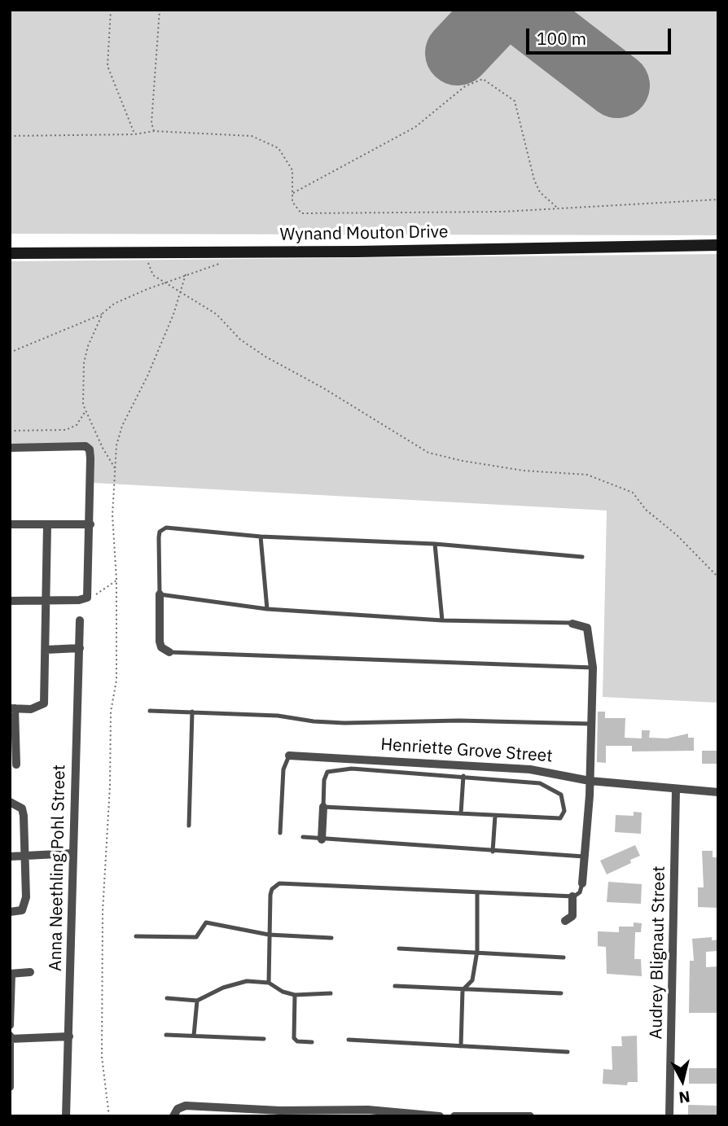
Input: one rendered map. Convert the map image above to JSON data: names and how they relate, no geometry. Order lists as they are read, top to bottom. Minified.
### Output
{"streets":{"street":["Wynand Mouton Drive","Henriette Grove Street","Anna Neethling Pohl Street","Audrey Blignaut Street"]},"crossings":[["Henriette Grove Street","Audrey Blignaut Street"]],"scale_bar":"100 m","north":"bottom"}
